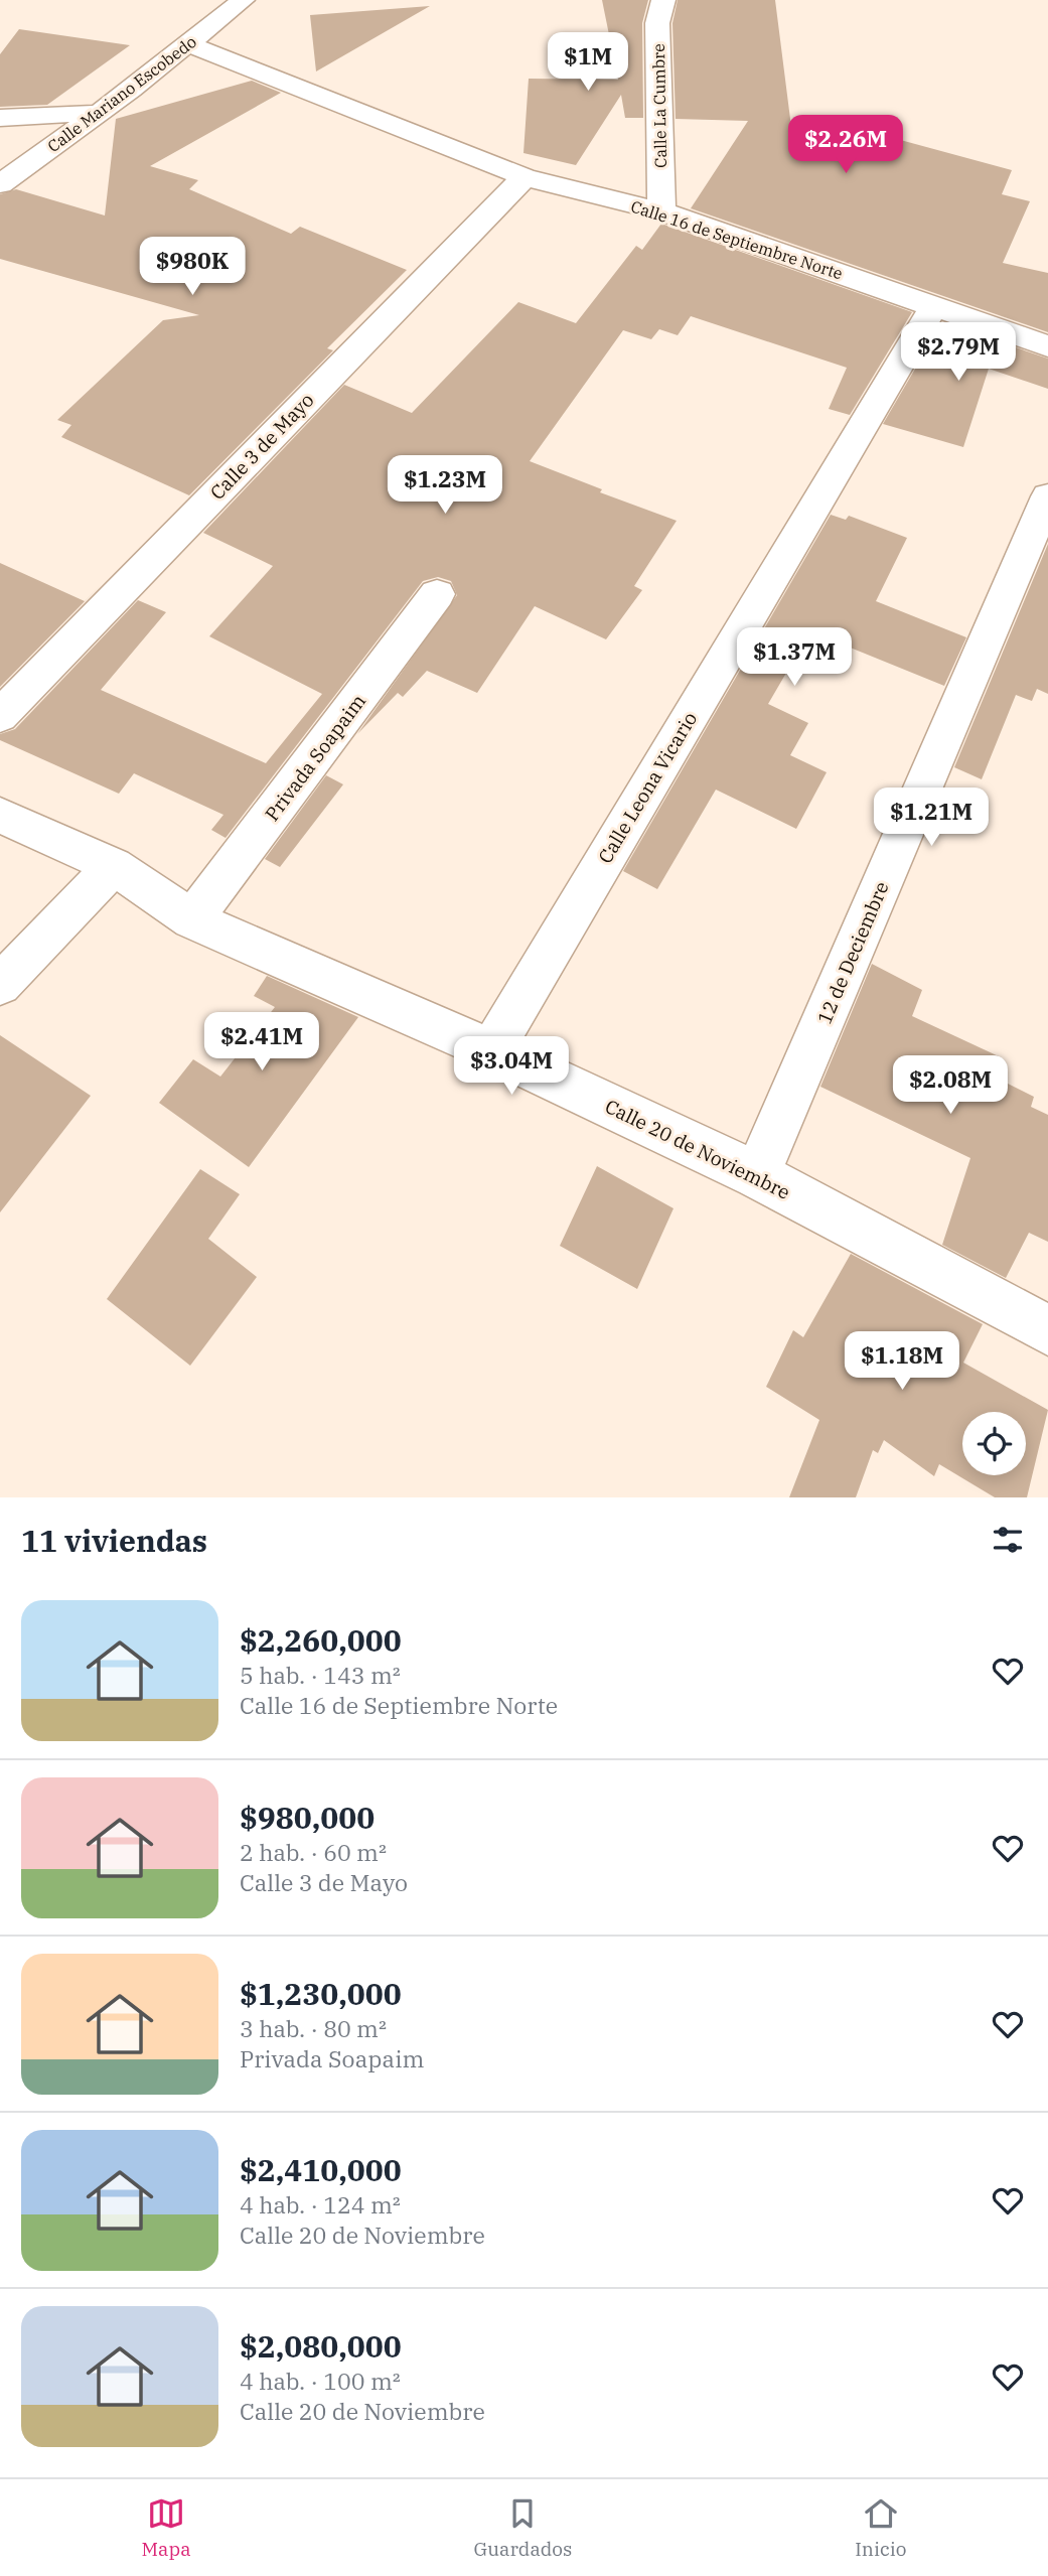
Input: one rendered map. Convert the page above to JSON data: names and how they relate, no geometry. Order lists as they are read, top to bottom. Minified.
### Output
{"streets":{"street":["Calle Mariano Escobedo","Calle La Cumbre","Calle 16 de Septiembre Norte","Calle 3 de Mayo","Privada Soapaim","Calle Leona Vicario","12 de Deciembre","Calle 20 de Noviembre"]},"crossings":[["Calle Mariano Escobedo","Calle 16 de Septiembre Norte"],["Calle La Cumbre","Calle 16 de Septiembre Norte"],["Calle 16 de Septiembre Norte","Calle 3 de Mayo"],["Calle 16 de Septiembre Norte","Calle Leona Vicario"],["Privada Soapaim","Calle 20 de Noviembre"],["Calle Leona Vicario","Calle 20 de Noviembre"],["12 de Deciembre","Calle 20 de Noviembre"]],"page":{"price":["$1M","$2.26M","$980K","$2.79M","$1.23M","$1.37M","$1.21M","$2.41M","$3.04M","$2.08M","$1.18M"],"heading":"11 viviendas","list":[{"name":"$2,260,000","note":"5 hab. · 143 m² · Calle 16 de Septiembre Norte"},{"name":"$980,000","note":"2 hab. · 60 m² · Calle 3 de Mayo"},{"name":"$1,230,000","note":"3 hab. · 80 m² · Privada Soapaim"},{"name":"$2,410,000","note":"4 hab. · 124 m² · Calle 20 de Noviembre"},{"name":"$2,080,000","note":"4 hab. · 100 m² · Calle 20 de Noviembre"}],"tabs":["Mapa","Guardados","Inicio"]}}
